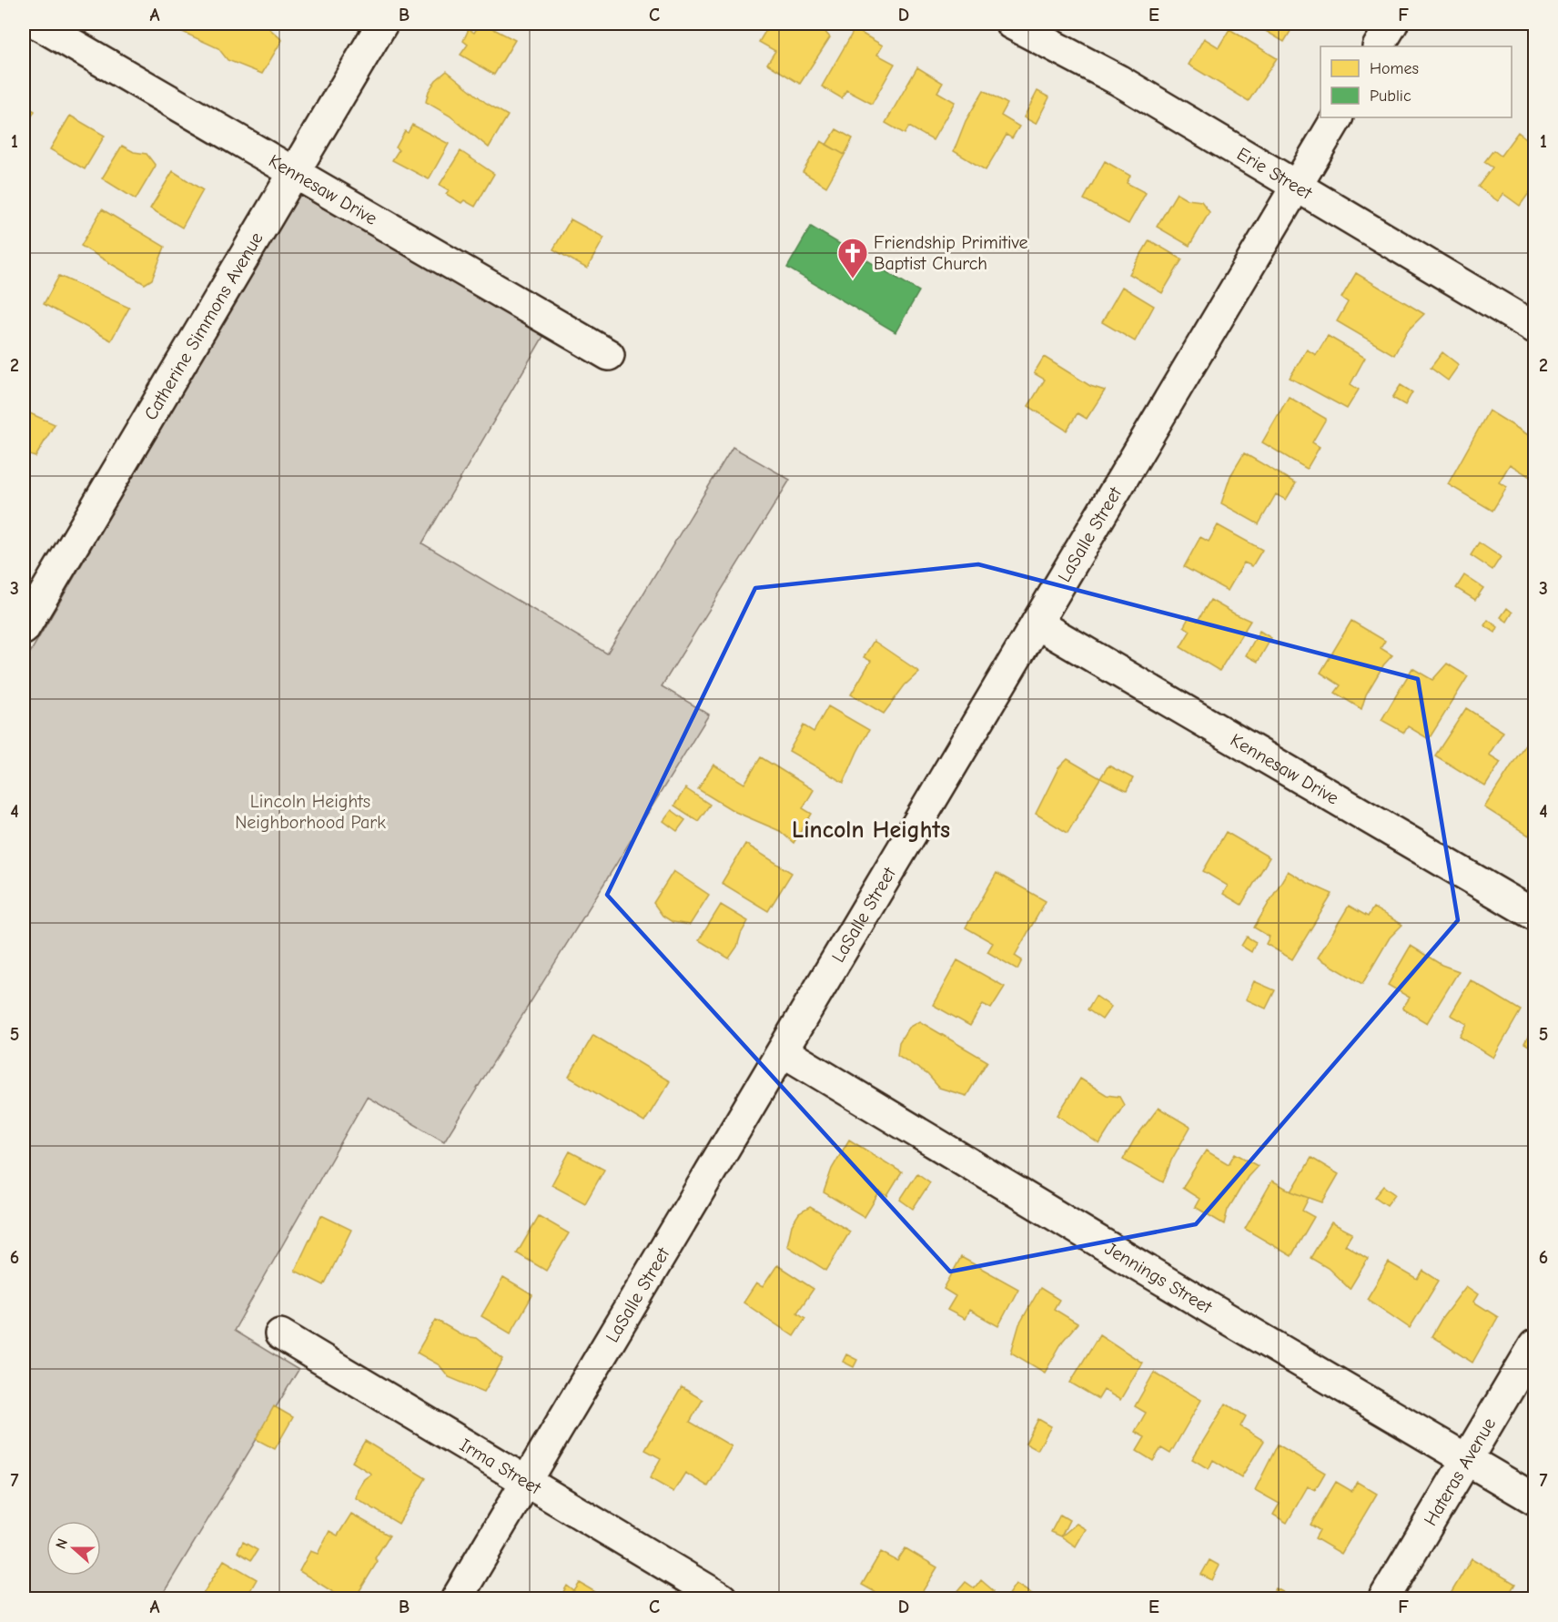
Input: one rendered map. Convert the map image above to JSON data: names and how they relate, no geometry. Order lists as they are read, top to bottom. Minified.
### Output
{"streets":{"street":["Erie Street","Kennesaw Drive","Catherine Simmons Avenue","LaSalle Street","Jennings Street","Irma Street","Hateras Avenue"]},"crossings":[["Erie Street","LaSalle Street"],["Kennesaw Drive","Catherine Simmons Avenue"],["Kennesaw Drive","LaSalle Street"],["LaSalle Street","Jennings Street"],["LaSalle Street","Irma Street"],["Jennings Street","Hateras Avenue"]],"districts":["Lincoln Heights"],"parks":["Lincoln Heights Neighborhood Park"],"places":{"church":["Friendship Primitive Baptist Church"]},"legend":["Homes","Public"],"north":"left","grid":{"columns":["A","B","C","D","E","F"],"rows":["1","2","3","4","5","6","7"]}}
